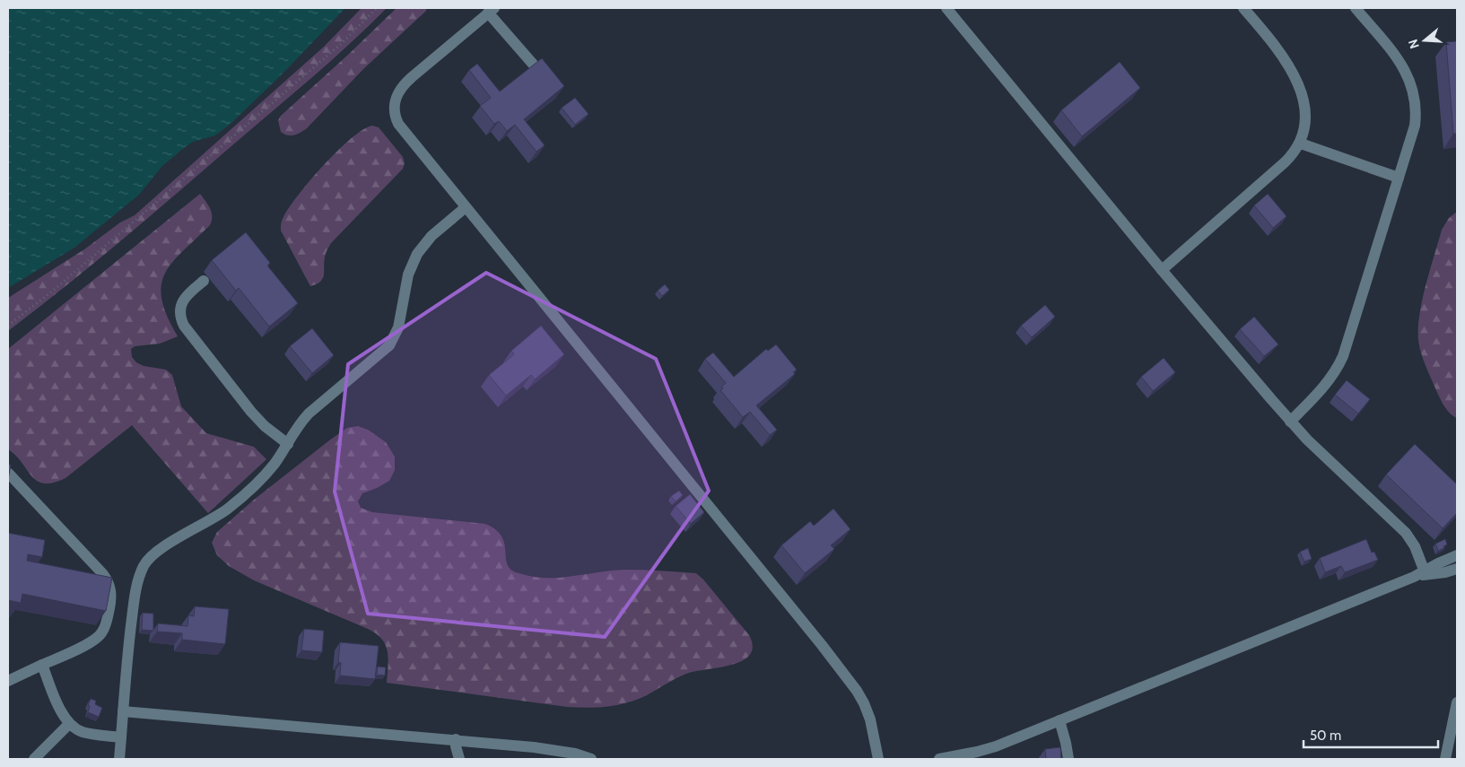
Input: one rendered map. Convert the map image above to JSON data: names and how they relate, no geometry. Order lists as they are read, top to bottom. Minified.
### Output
{"scale_bar":"50 m","north":"left"}
